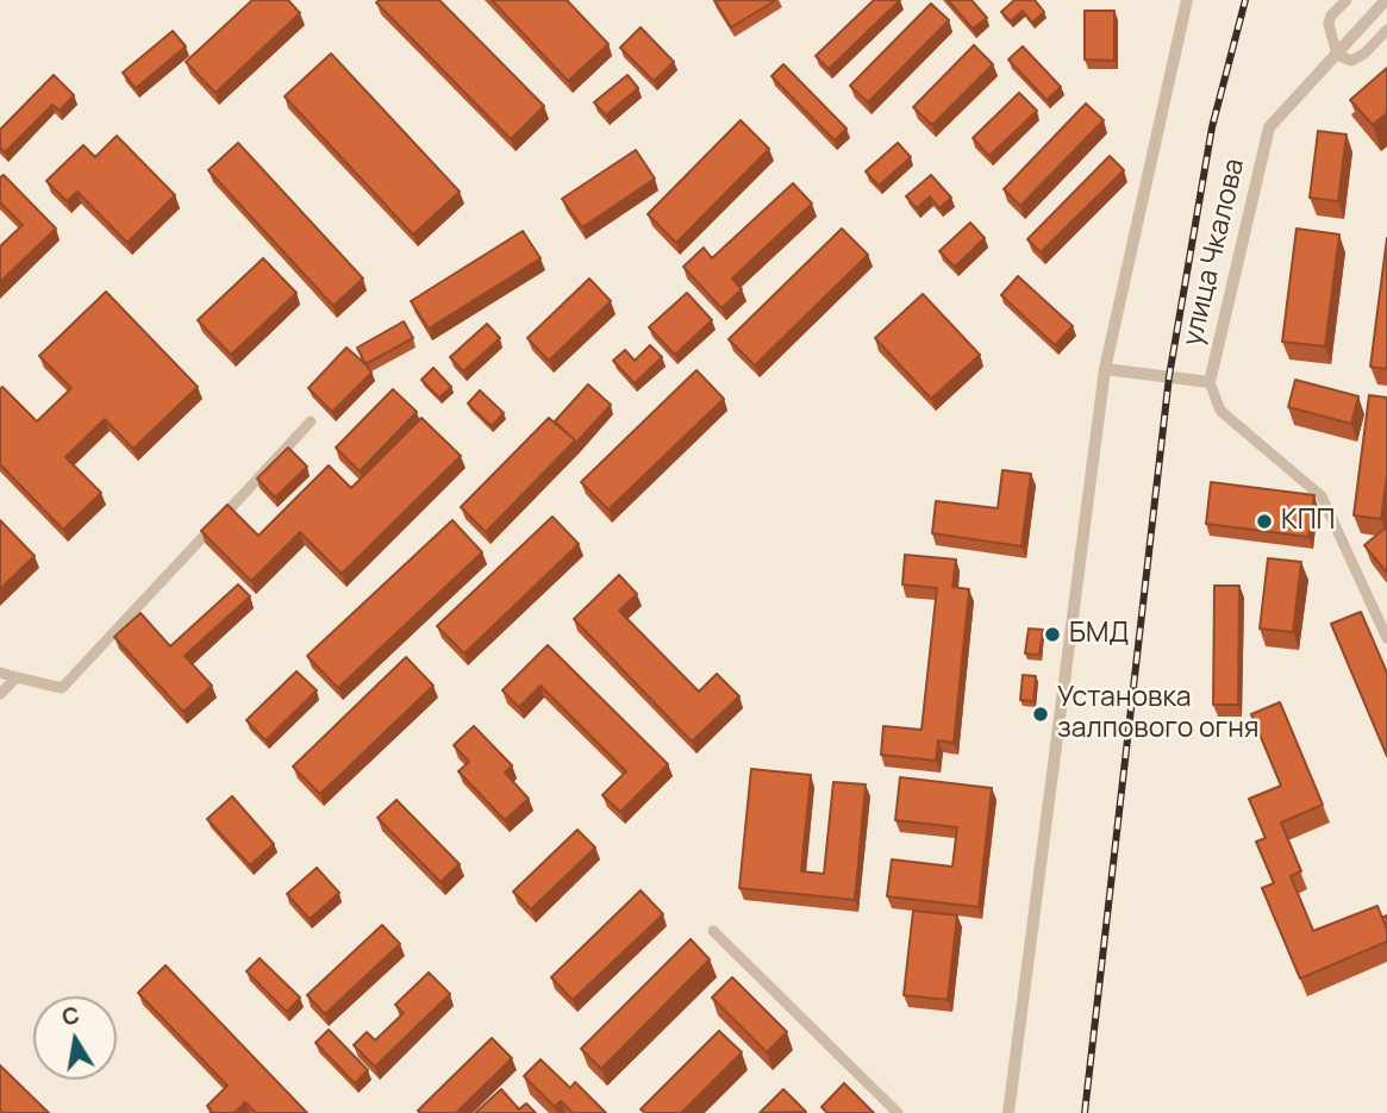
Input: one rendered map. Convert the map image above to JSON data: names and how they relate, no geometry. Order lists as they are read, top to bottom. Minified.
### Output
{"streets":{"street":["улица Чкалова"]},"places":["КПП","БМД","Установка залпового огня"],"north":"top"}
